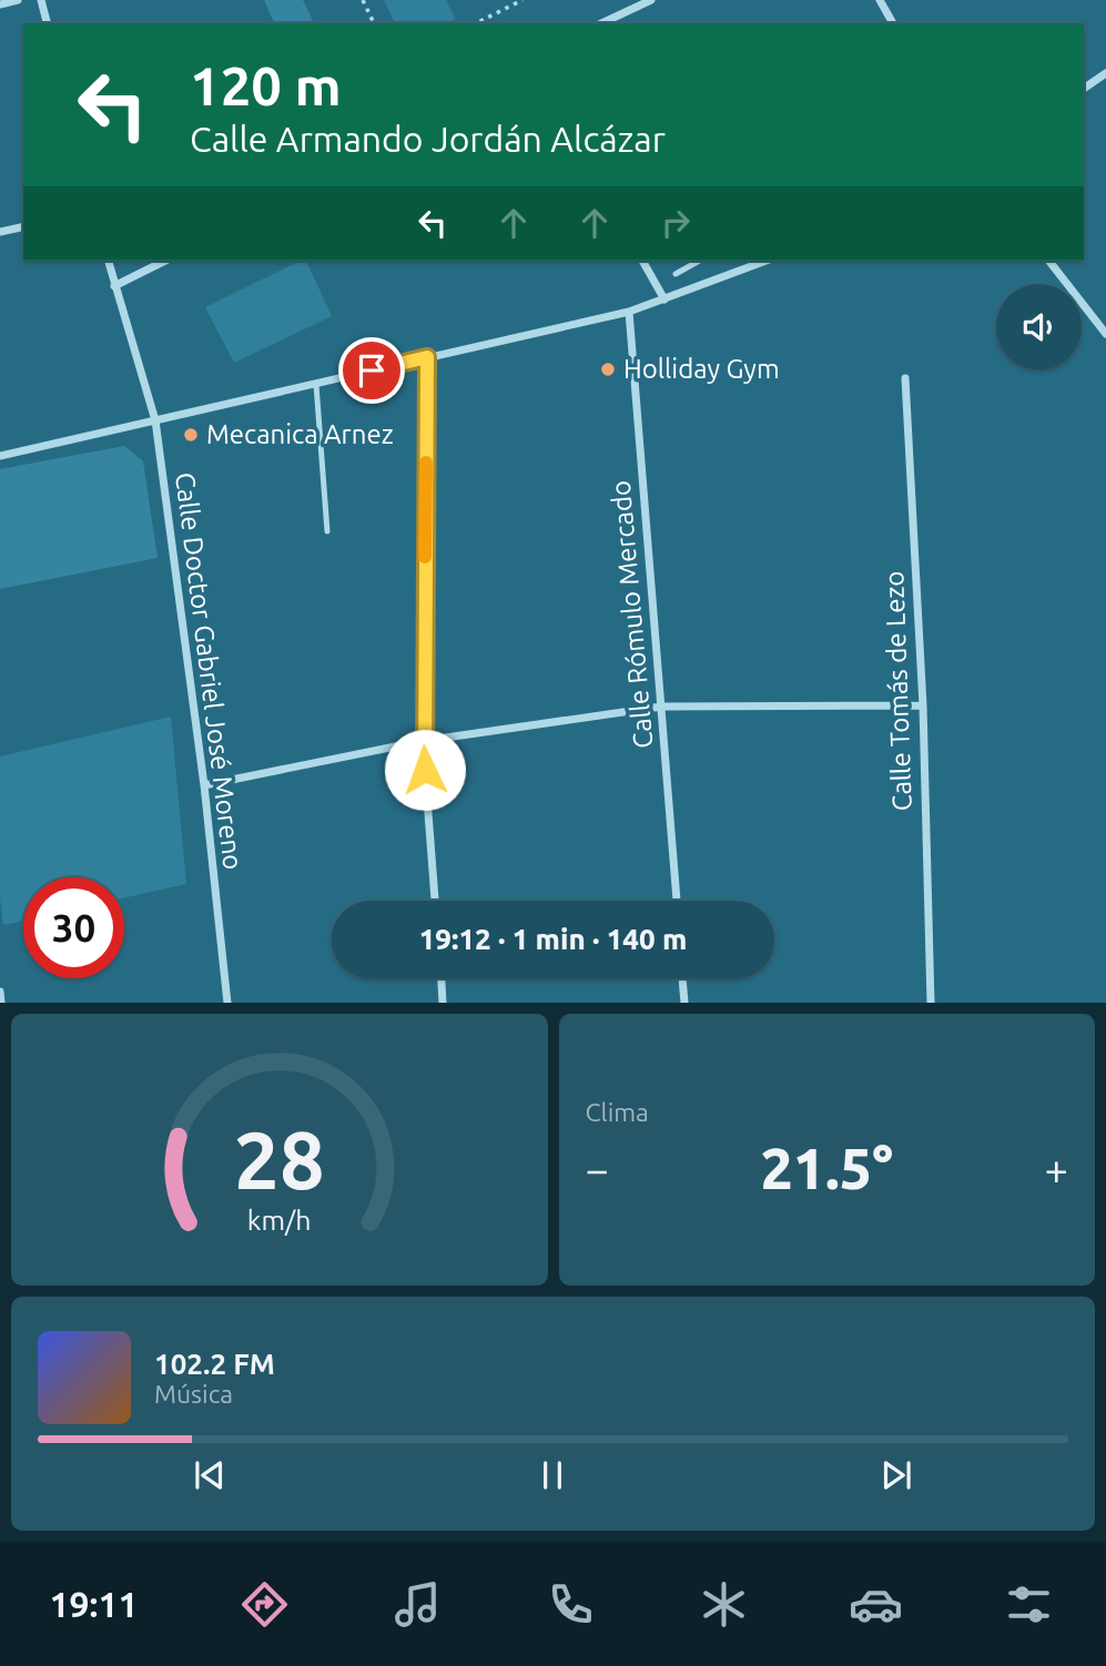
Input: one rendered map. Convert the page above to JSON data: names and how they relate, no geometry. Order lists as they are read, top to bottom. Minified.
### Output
{"streets":{"street":["Calle Rómulo Mercado","Calle Doctor Gabriel José Moreno","Calle Tomás de Lezo"]},"places":["Holliday Gym","Mecanica Arnez"],"page":{"turn":["120 m","Calle Armando Jordán Alcázar"],"limit":"30","trip":"19:12 · 1 min · 140 m","tile":"Clima","heat":["−","21.5°","+"],"song":["102.2 FM","Música"],"tabs":"19:11","gauge":["28","km/h"]}}
